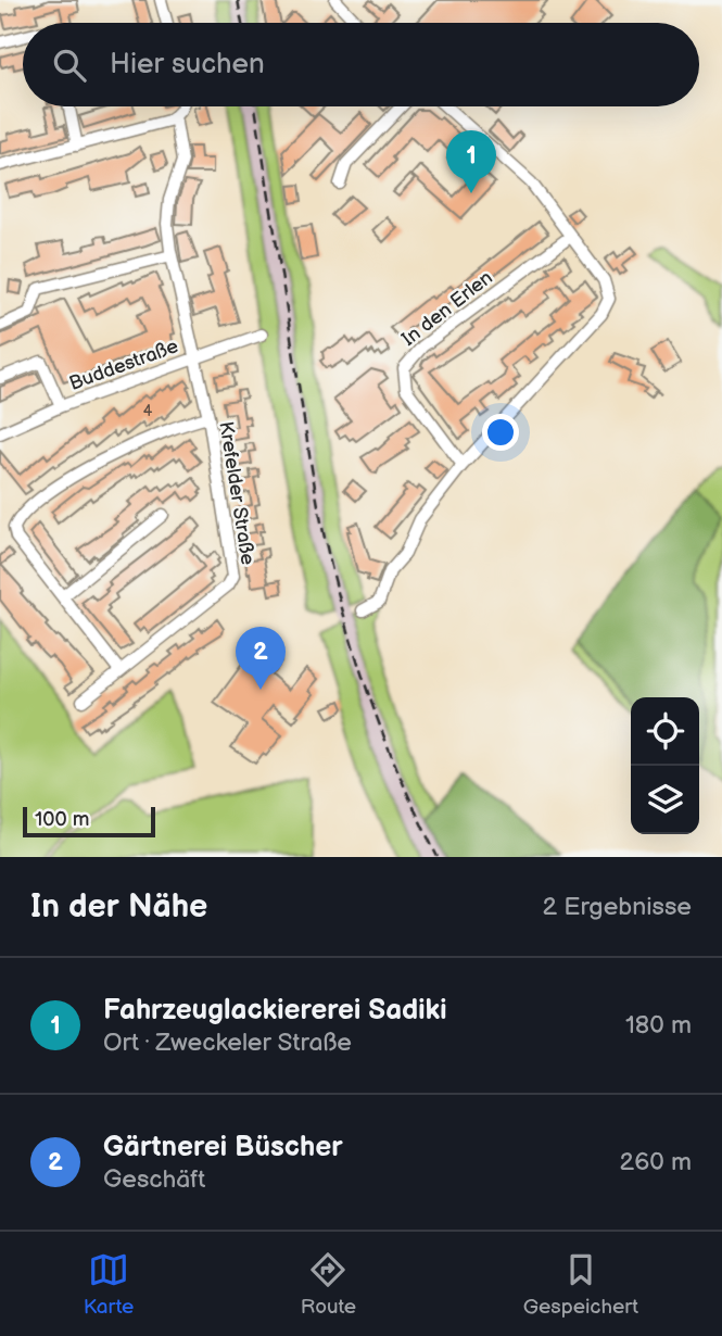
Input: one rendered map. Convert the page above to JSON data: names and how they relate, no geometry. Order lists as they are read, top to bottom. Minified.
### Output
{"streets":{"street":["In den Erlen","Buddestraße","Krefelder Straße"]},"crossings":[["Buddestraße","Krefelder Straße"]],"house_numbers":["4"],"scale_bar":"100 m","page":{"search":"Hier suchen","pins":["1","2"],"scale":"100 m","heading":["In der Nähe","2 Ergebnisse"],"list":[{"mark":"1","name":"Fahrzeuglackiererei Sadiki","note":"Ort · Zweckeler Straße","value":"180 m"},{"mark":"2","name":"Gärtnerei Büscher","note":"Geschäft","value":"260 m"}],"nav":["Karte","Route","Gespeichert"]}}
